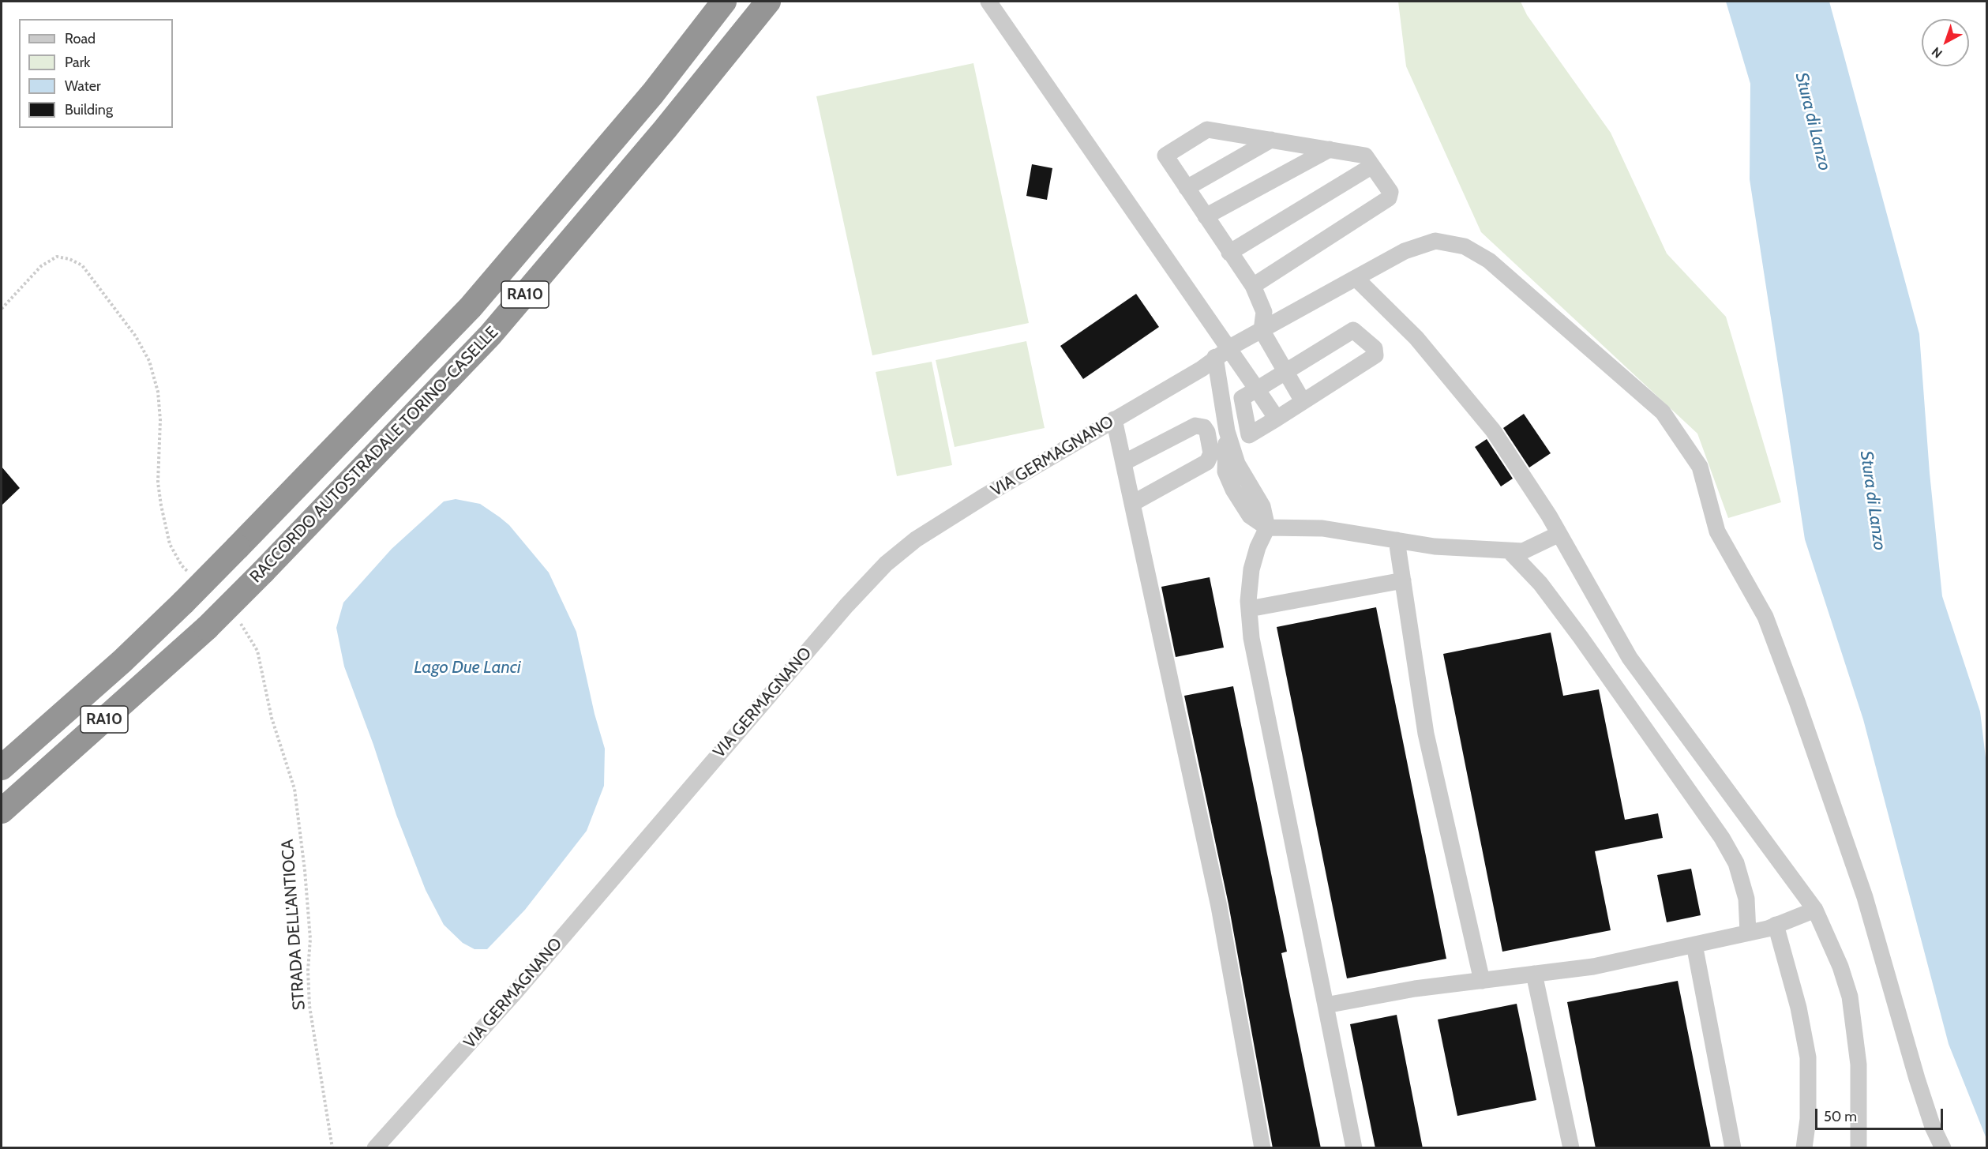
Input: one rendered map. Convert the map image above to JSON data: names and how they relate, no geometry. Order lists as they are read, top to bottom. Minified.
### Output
{"streets":{"highway":["RA10","RACCORDO AUTOSTRADALE TORINO-CASELLE"],"street":["VIA GERMAGNANO"],"path":["STRADA DELL'ANTIOCA"]},"water":["Stura di Lanzo","Lago Due Lanci"],"legend":["Road","Park","Water","Building"],"scale_bar":"50 m","north":"bottom left"}
